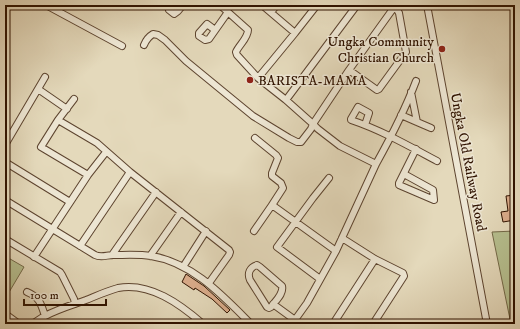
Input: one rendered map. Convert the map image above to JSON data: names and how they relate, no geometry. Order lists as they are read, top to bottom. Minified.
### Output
{"streets":{"street":["Ungka Old Railway Road"]},"places":["Ungka Community Christian Church","BARISTA-MAMA"],"scale_bar":"100 m"}
